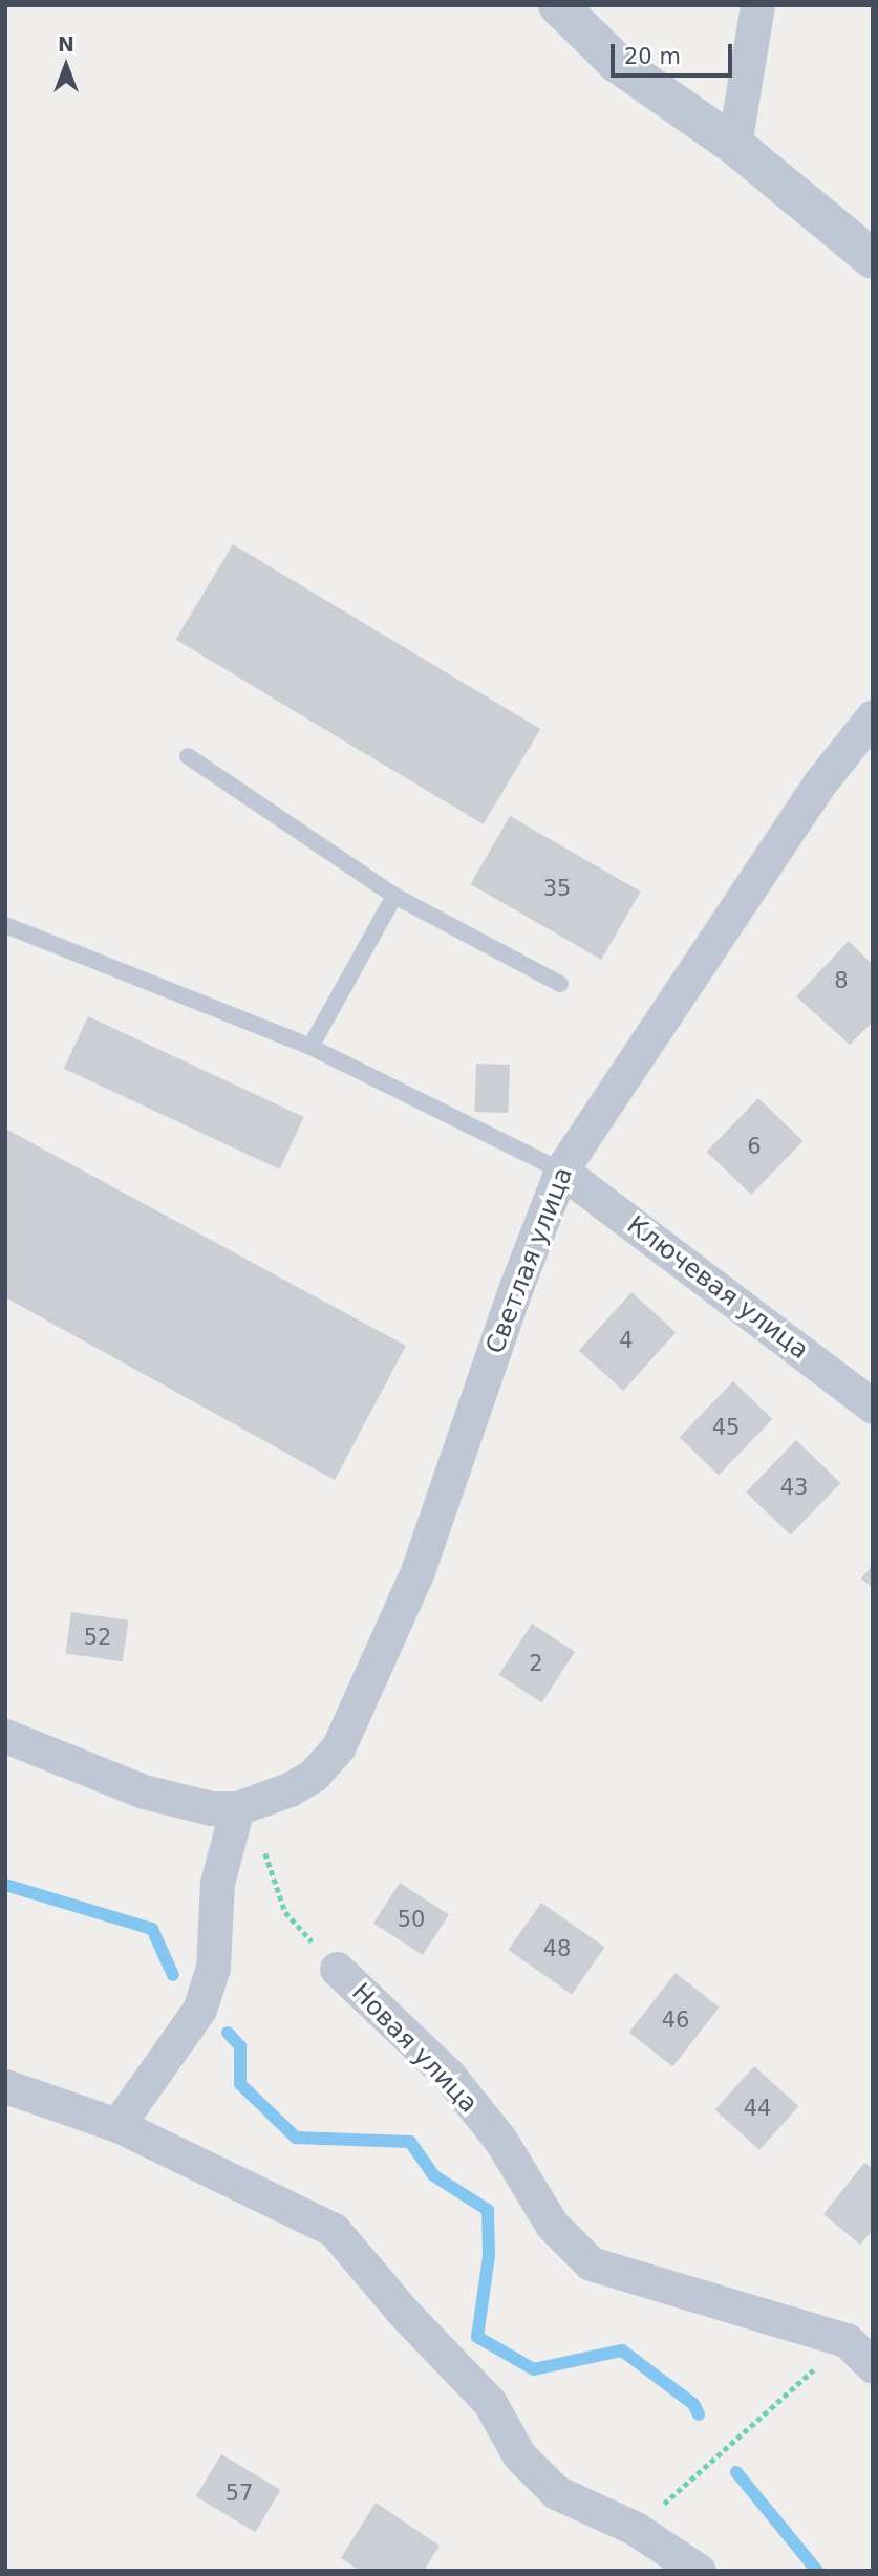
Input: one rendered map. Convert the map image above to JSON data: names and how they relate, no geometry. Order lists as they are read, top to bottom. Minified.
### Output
{"streets":{"street":["Светлая улица","Ключевая улица","Новая улица"]},"crossings":[["Светлая улица","Ключевая улица"],["Светлая улица","Новая улица"]],"house_numbers":["35","8","6","4","45","43","52","2","50","48","46","44","57"],"scale_bar":"20 m","north":"top"}
